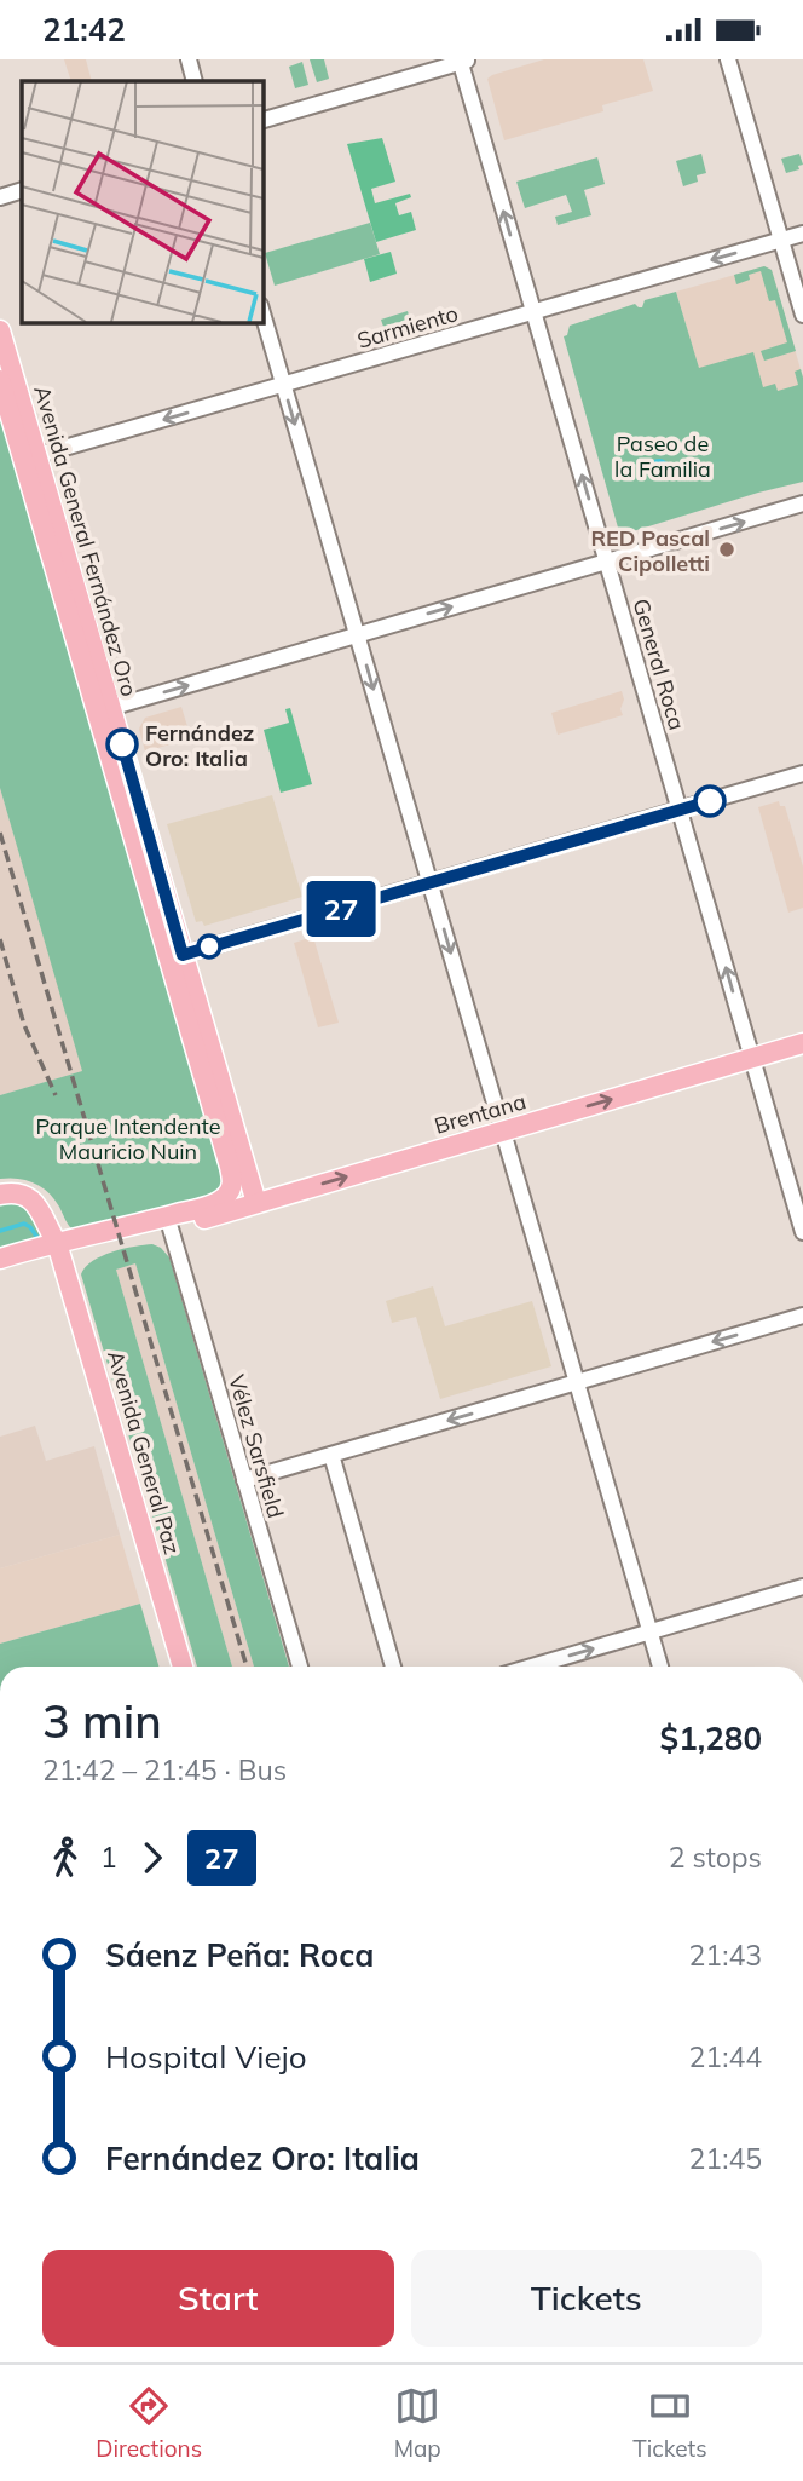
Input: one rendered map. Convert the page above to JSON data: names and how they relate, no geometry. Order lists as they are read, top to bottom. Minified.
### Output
{"streets":{"main road":["Avenida General Fernández Oro","Brentana","Avenida General Paz"],"street":["Sarmiento","General Roca","Vélez Sarsfield"]},"crossings":[["Sarmiento","Avenida General Fernández Oro"],["Sarmiento","General Roca"],["Avenida General Fernández Oro","Brentana"],["Avenida General Fernández Oro","Avenida General Paz"],["General Roca","Brentana"],["Brentana","Vélez Sarsfield"],["Brentana","Avenida General Paz"]],"one_way":["Sarmiento","General Roca","Brentana"],"parks":["Paseo de la Familia","Parque Intendente Mauricio Nuin"],"places":["RED Pascal Cipolletti","Fernández Oro: Italia"],"lines":["bus line 27"],"page":{"status":"21:42","on_map":"27","heading":["3 min","21:42 – 21:45 · Bus","$1,280"],"legs":["1","27","2 stops"],"list":[{"name":"Sáenz Peña: Roca","value":"21:43"},{"name":"Hospital Viejo","value":"21:44"},{"name":"Fernández Oro: Italia","value":"21:45"}],"buttons":["Start","Tickets"],"tabs":["Directions","Map","Tickets"]}}
